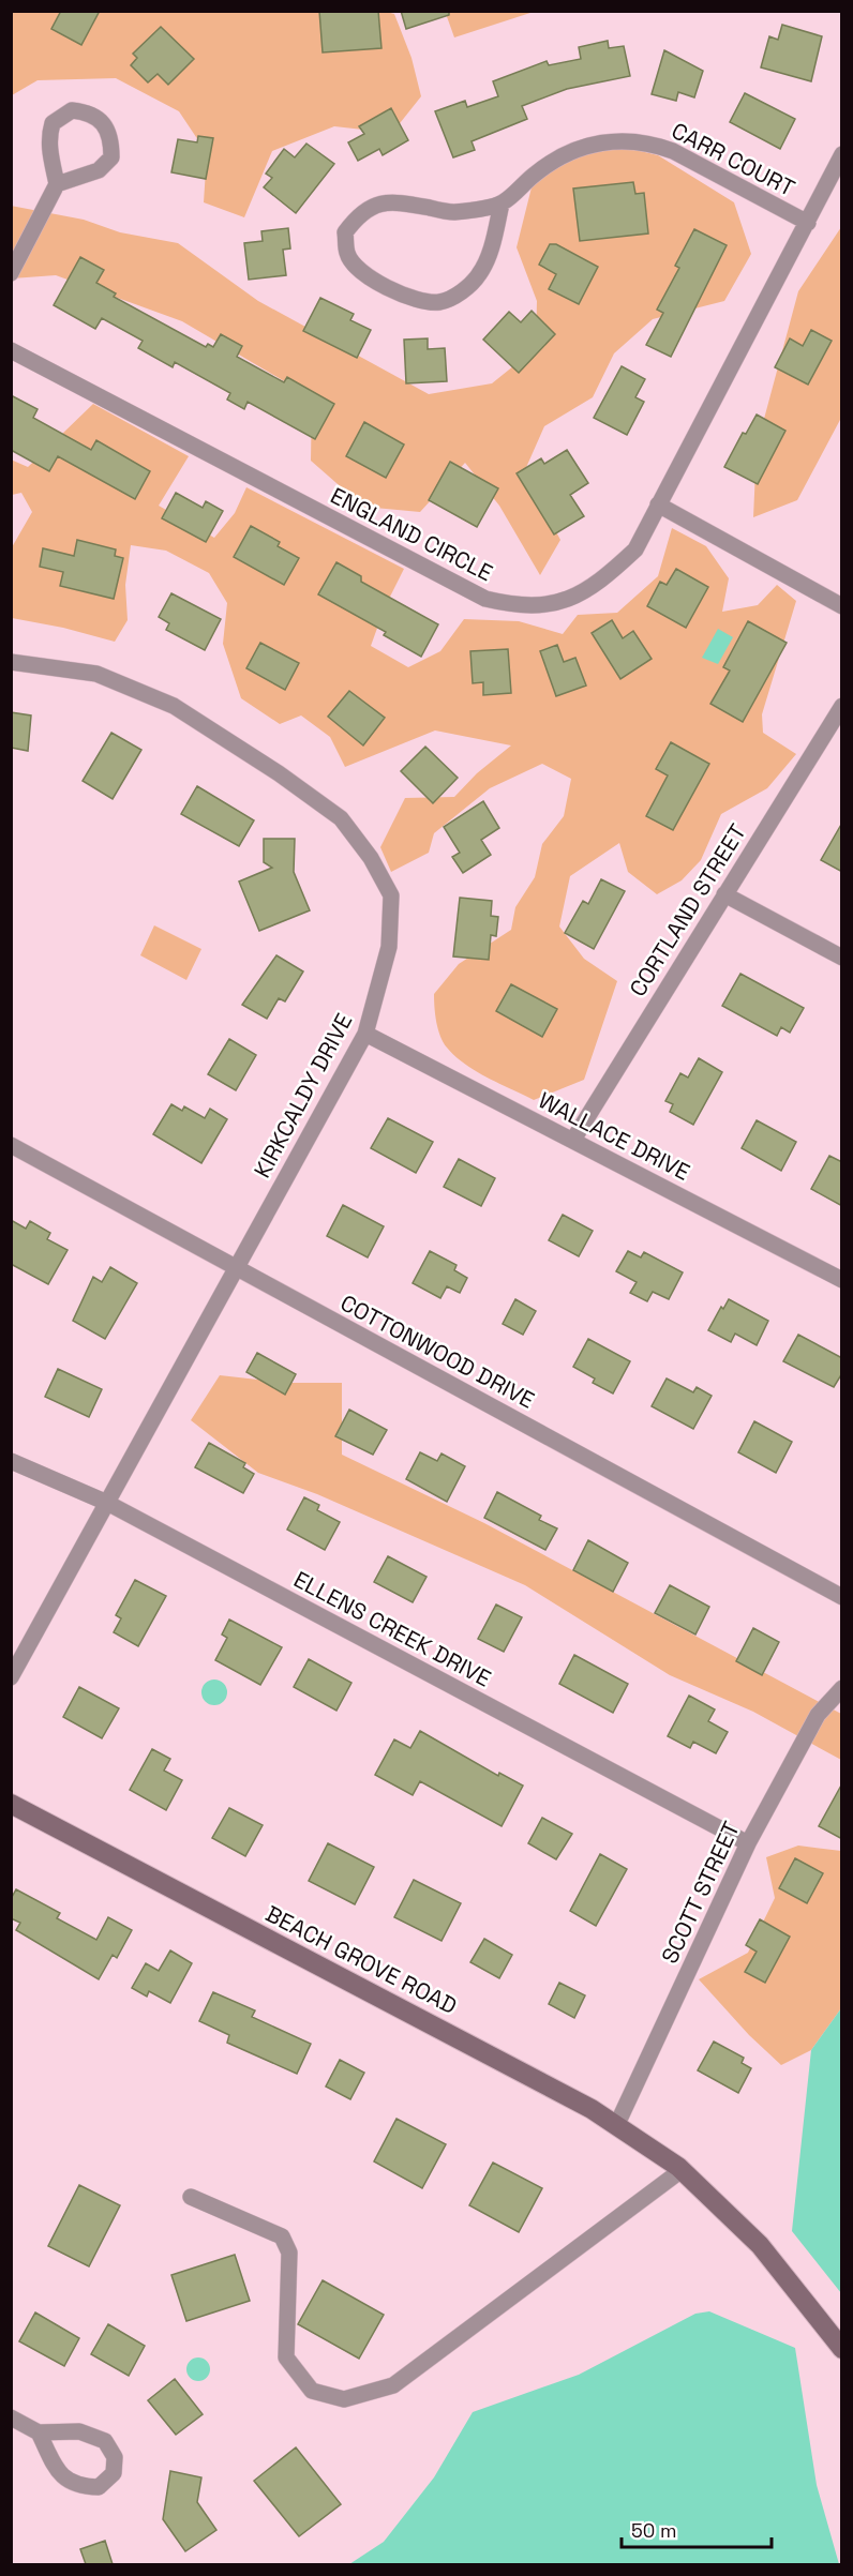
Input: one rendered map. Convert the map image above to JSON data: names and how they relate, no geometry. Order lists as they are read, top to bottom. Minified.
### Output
{"streets":{"street":["CARR COURT","ENGLAND CIRCLE","CORTLAND STREET","KIRKCALDY DRIVE","WALLACE DRIVE","COTTONWOOD DRIVE","ELLENS CREEK DRIVE","SCOTT STREET","BEACH GROVE ROAD"]},"crossings":[["CARR COURT","ENGLAND CIRCLE"],["CORTLAND STREET","WALLACE DRIVE"],["KIRKCALDY DRIVE","WALLACE DRIVE"],["KIRKCALDY DRIVE","COTTONWOOD DRIVE"],["KIRKCALDY DRIVE","ELLENS CREEK DRIVE"],["ELLENS CREEK DRIVE","SCOTT STREET"],["SCOTT STREET","BEACH GROVE ROAD"]],"scale_bar":"50 m"}
